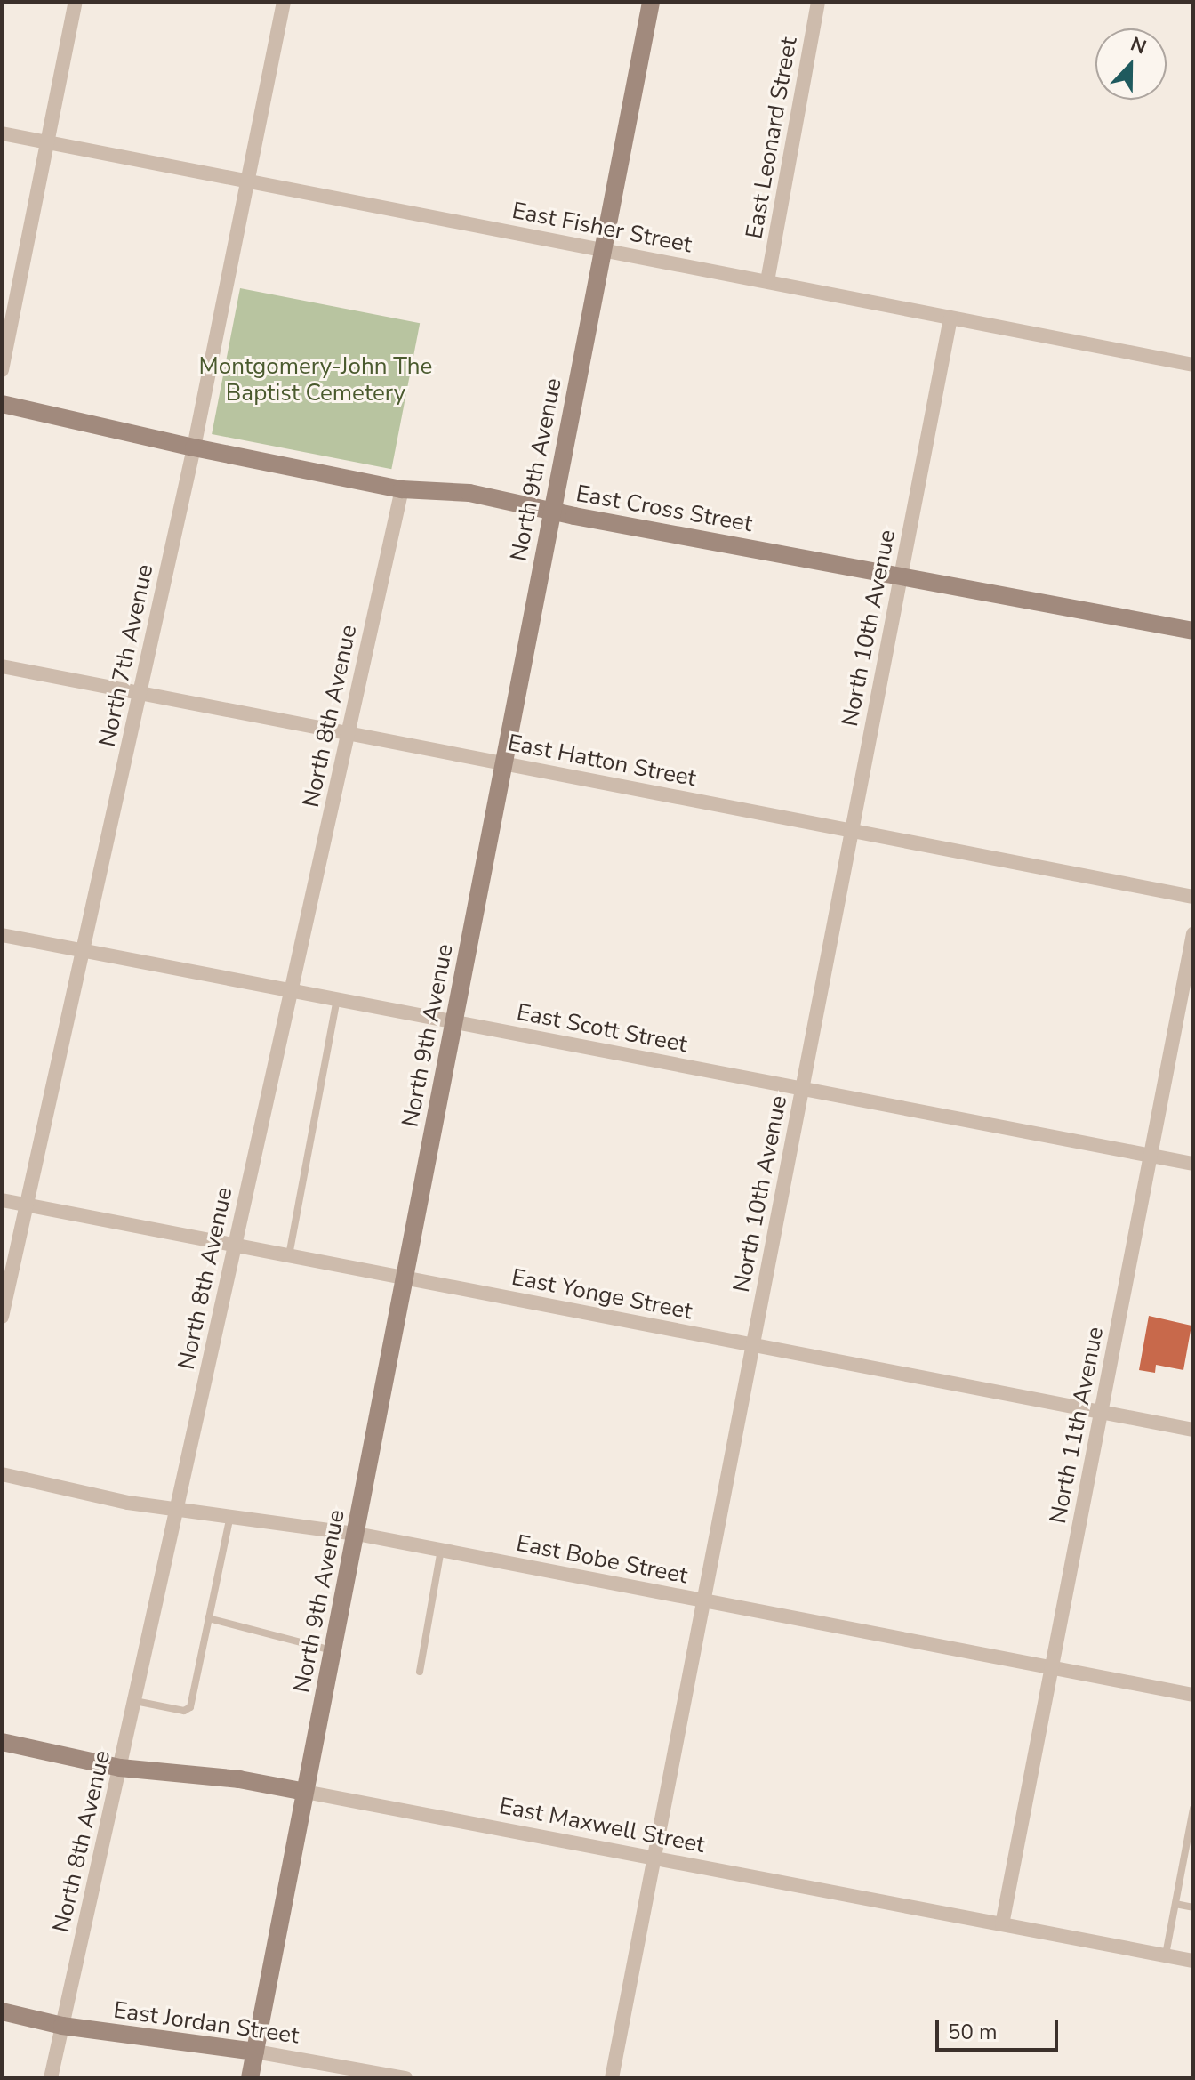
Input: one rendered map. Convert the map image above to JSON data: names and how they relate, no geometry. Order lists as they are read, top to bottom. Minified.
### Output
{"streets":{"main road":["North 9th Avenue","East Cross Street","East Maxwell Street","East Jordan Street"],"street":["East Leonard Street","East Fisher Street","North 10th Avenue","North 7th Avenue","North 8th Avenue","East Hatton Street","East Scott Street","East Yonge Street","North 11th Avenue","East Bobe Street"]},"crossings":[["East Leonard Street","East Fisher Street"],["East Fisher Street","North 9th Avenue"],["East Fisher Street","North 10th Avenue"],["East Fisher Street","North 7th Avenue"],["North 9th Avenue","East Cross Street"],["North 9th Avenue","East Hatton Street"],["North 9th Avenue","East Scott Street"],["North 9th Avenue","East Yonge Street"],["North 9th Avenue","East Bobe Street"],["North 9th Avenue","East Maxwell Street"],["North 9th Avenue","East Jordan Street"],["East Cross Street","North 10th Avenue"],["East Cross Street","North 7th Avenue"],["East Cross Street","North 8th Avenue"],["North 10th Avenue","East Hatton Street"],["North 10th Avenue","East Scott Street"],["North 10th Avenue","East Yonge Street"],["North 10th Avenue","East Bobe Street"],["North 10th Avenue","East Maxwell Street"],["North 7th Avenue","East Hatton Street"],["North 7th Avenue","East Scott Street"],["North 7th Avenue","East Yonge Street"],["North 8th Avenue","East Hatton Street"],["North 8th Avenue","East Scott Street"],["North 8th Avenue","East Yonge Street"],["North 8th Avenue","East Bobe Street"],["North 8th Avenue","East Maxwell Street"],["North 8th Avenue","East Jordan Street"],["East Scott Street","North 11th Avenue"],["East Yonge Street","North 11th Avenue"],["North 11th Avenue","East Bobe Street"],["North 11th Avenue","East Maxwell Street"]],"parks":["Montgomery-John The Baptist Cemetery"],"scale_bar":"50 m","north":"top"}
